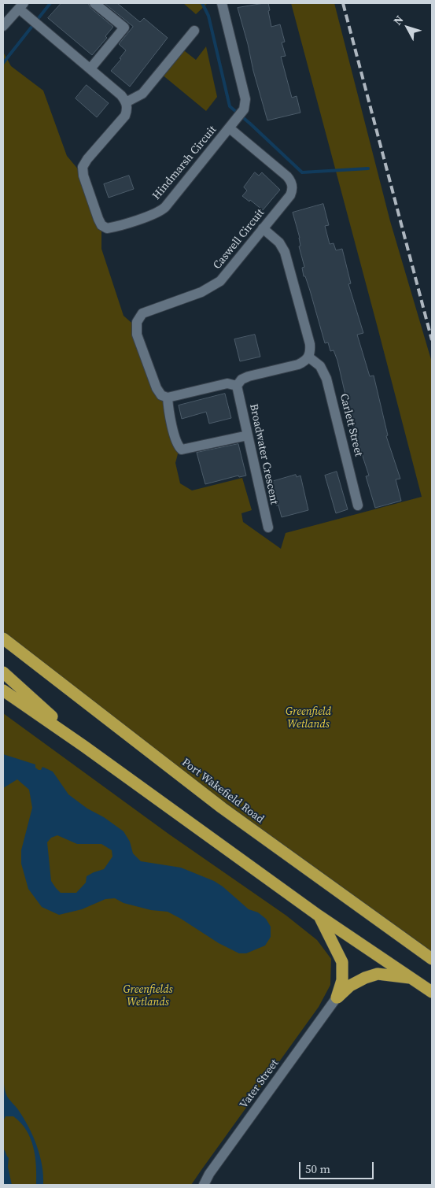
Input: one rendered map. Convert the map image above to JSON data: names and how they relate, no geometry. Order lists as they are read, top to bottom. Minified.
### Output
{"streets":{"highway":["Port Wakefield Road"],"street":["Hindmarsh Circuit","Caswell Circuit","Carlett Street","Broadwater Crescent","Vater Street"]},"crossings":[["Hindmarsh Circuit","Caswell Circuit"]],"parks":["Greenfield Wetlands","Greenfields Wetlands"],"scale_bar":"50 m","north":"top left"}
